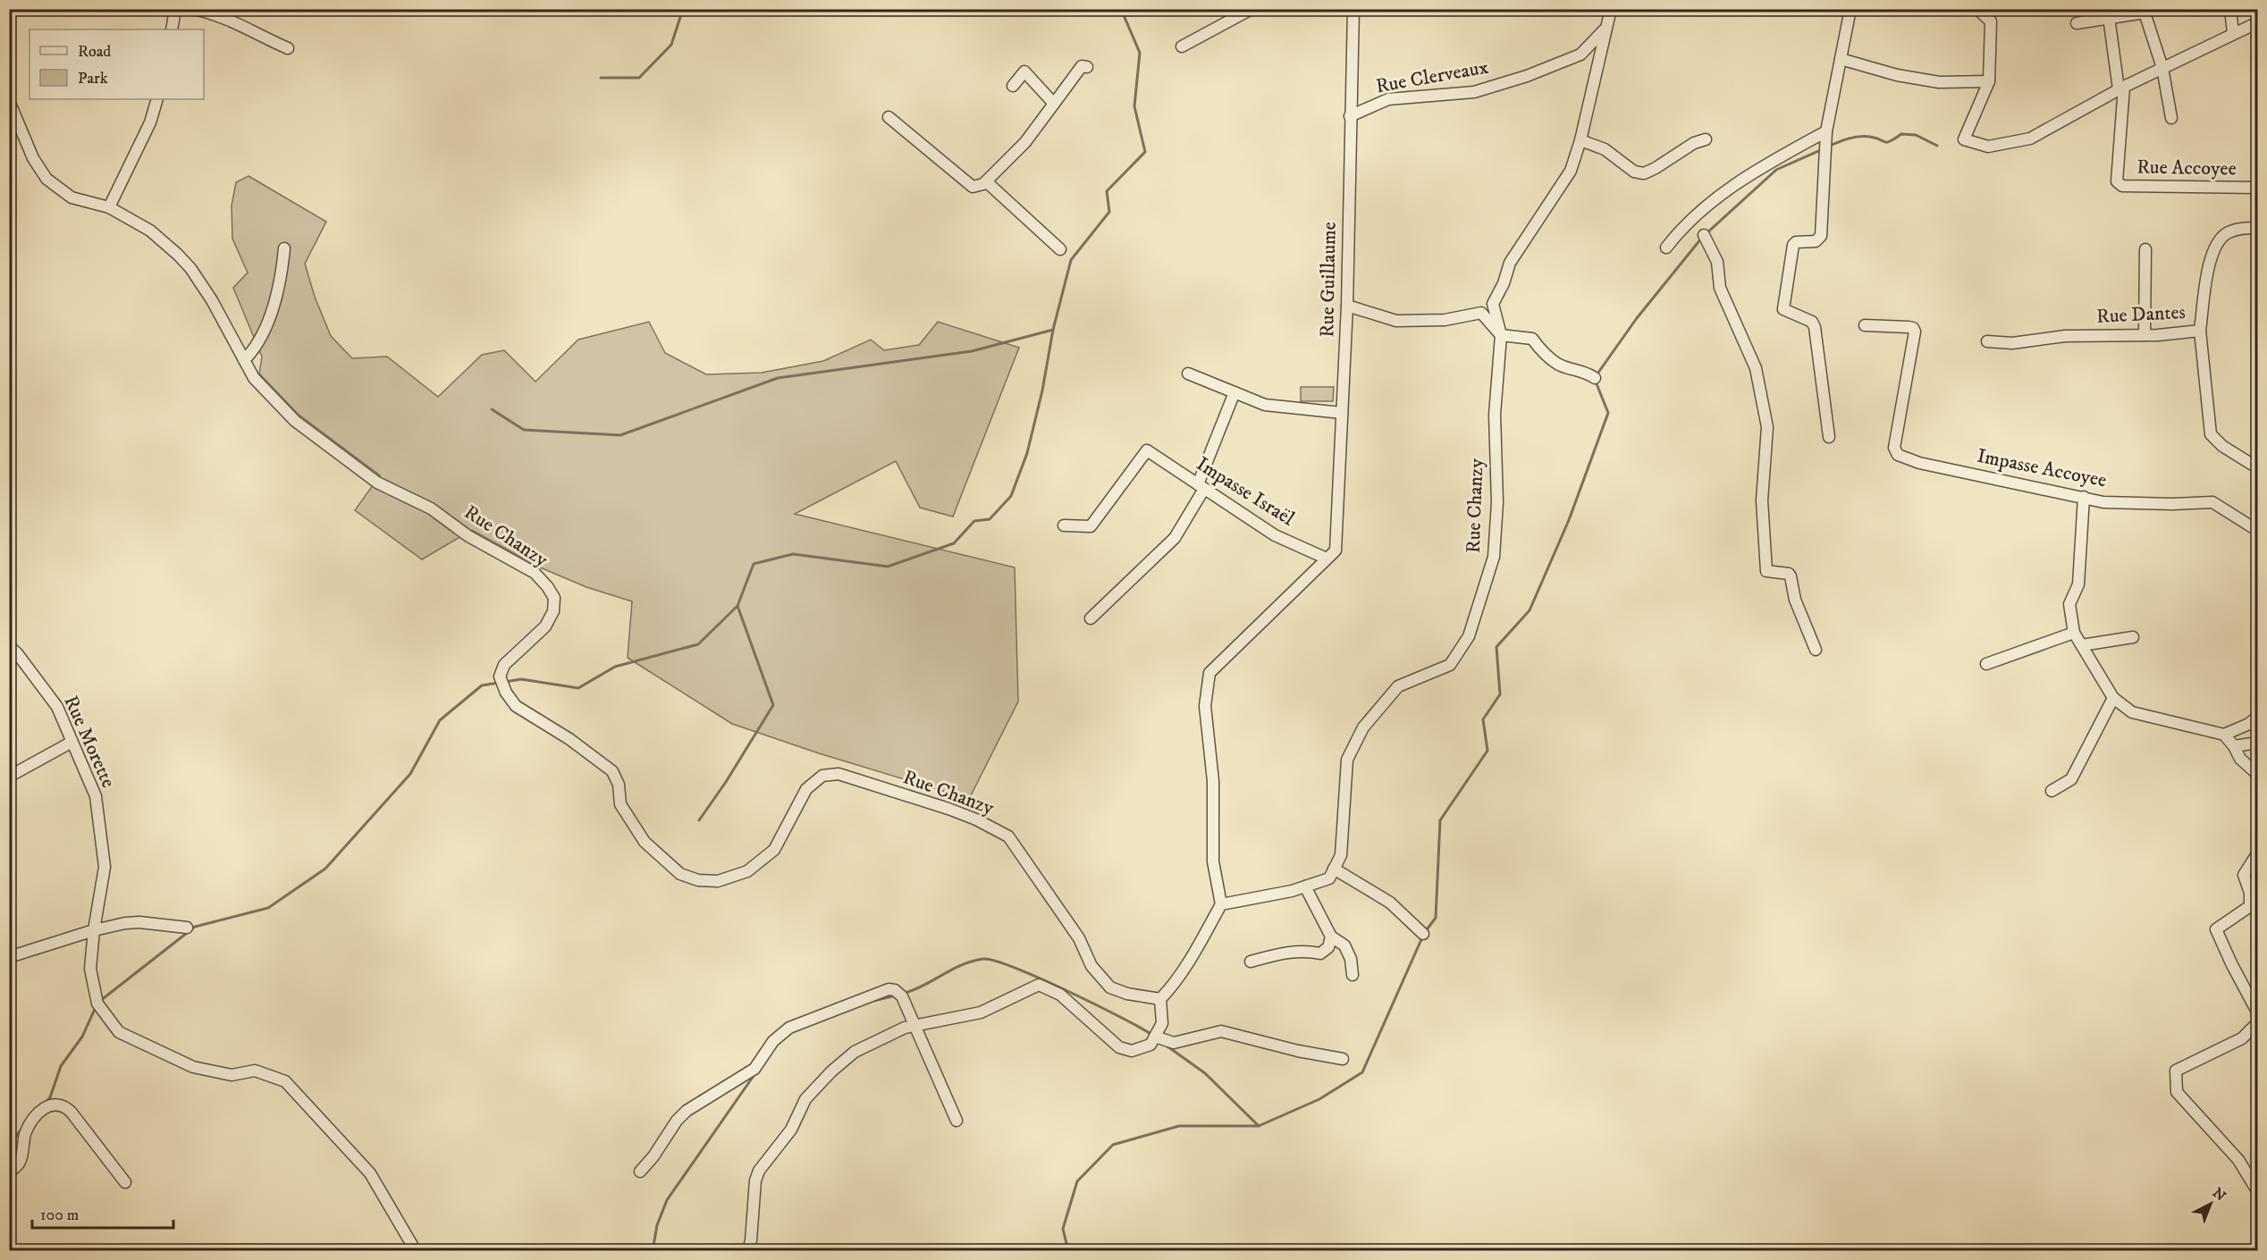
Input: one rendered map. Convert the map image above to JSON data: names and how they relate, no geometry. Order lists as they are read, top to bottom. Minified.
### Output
{"streets":{"street":["Rue Clerveaux","Rue Accoyee","Rue Guillaume","Rue Dantes","Impasse Accoyee","Impasse Israël","Rue Chanzy","Rue Morette"]},"crossings":[["Rue Clerveaux","Rue Guillaume"],["Rue Clerveaux","Rue Chanzy"],["Rue Guillaume","Impasse Israël"]],"legend":["Road","Park"],"scale_bar":"100 m","north":"top right"}
